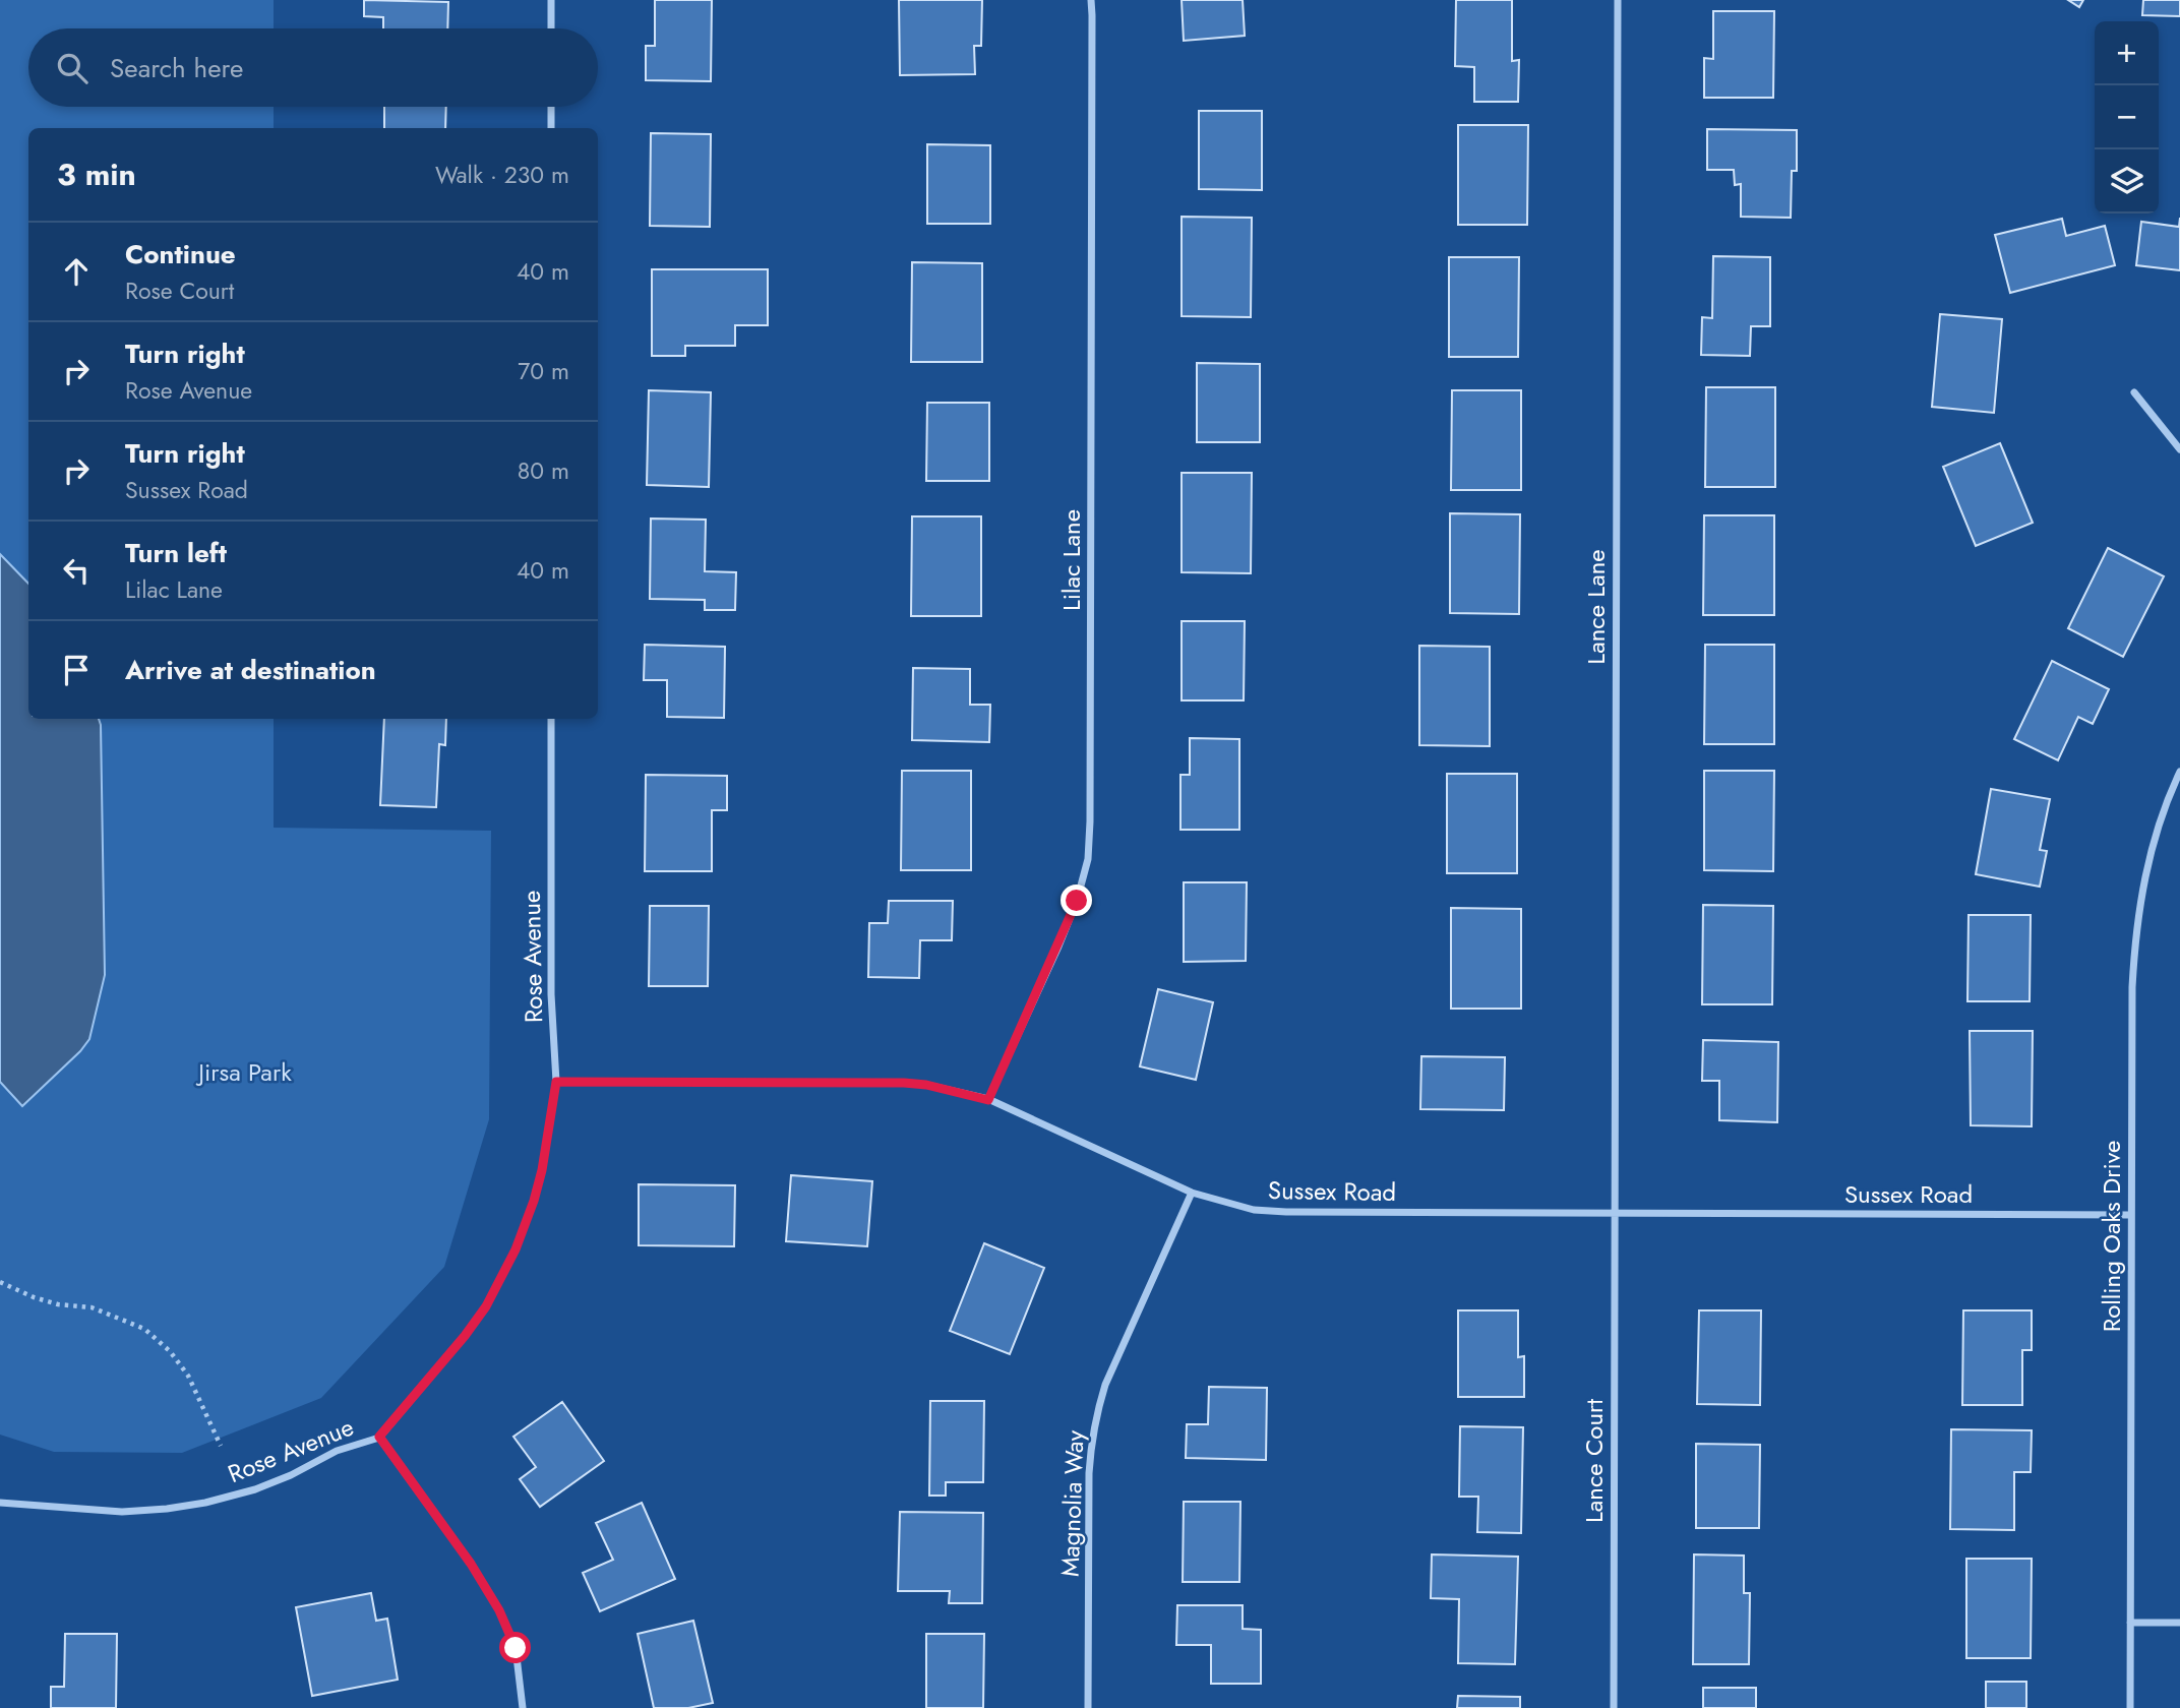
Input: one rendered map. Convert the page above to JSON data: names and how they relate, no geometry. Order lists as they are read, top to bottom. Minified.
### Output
{"streets":{"street":["Lilac Lane","Lance Lane","Rose Avenue","Sussex Road","Rolling Oaks Drive","Lance Court","Magnolia Way"]},"crossings":[["Lilac Lane","Sussex Road"],["Lance Lane","Sussex Road"],["Lance Lane","Lance Court"],["Rose Avenue","Sussex Road"],["Sussex Road","Rolling Oaks Drive"],["Sussex Road","Lance Court"],["Sussex Road","Magnolia Way"]],"parks":["Jirsa Park"],"page":{"map_buttons":["+","−"],"search":"Search here","heading":["3 min","Walk · 230 m"],"list":[["Continue","Rose Court","40 m"],["Turn right","Rose Avenue","70 m"],["Turn right","Sussex Road","80 m"],["Turn left","Lilac Lane","40 m"],"Arrive at destination"]}}
